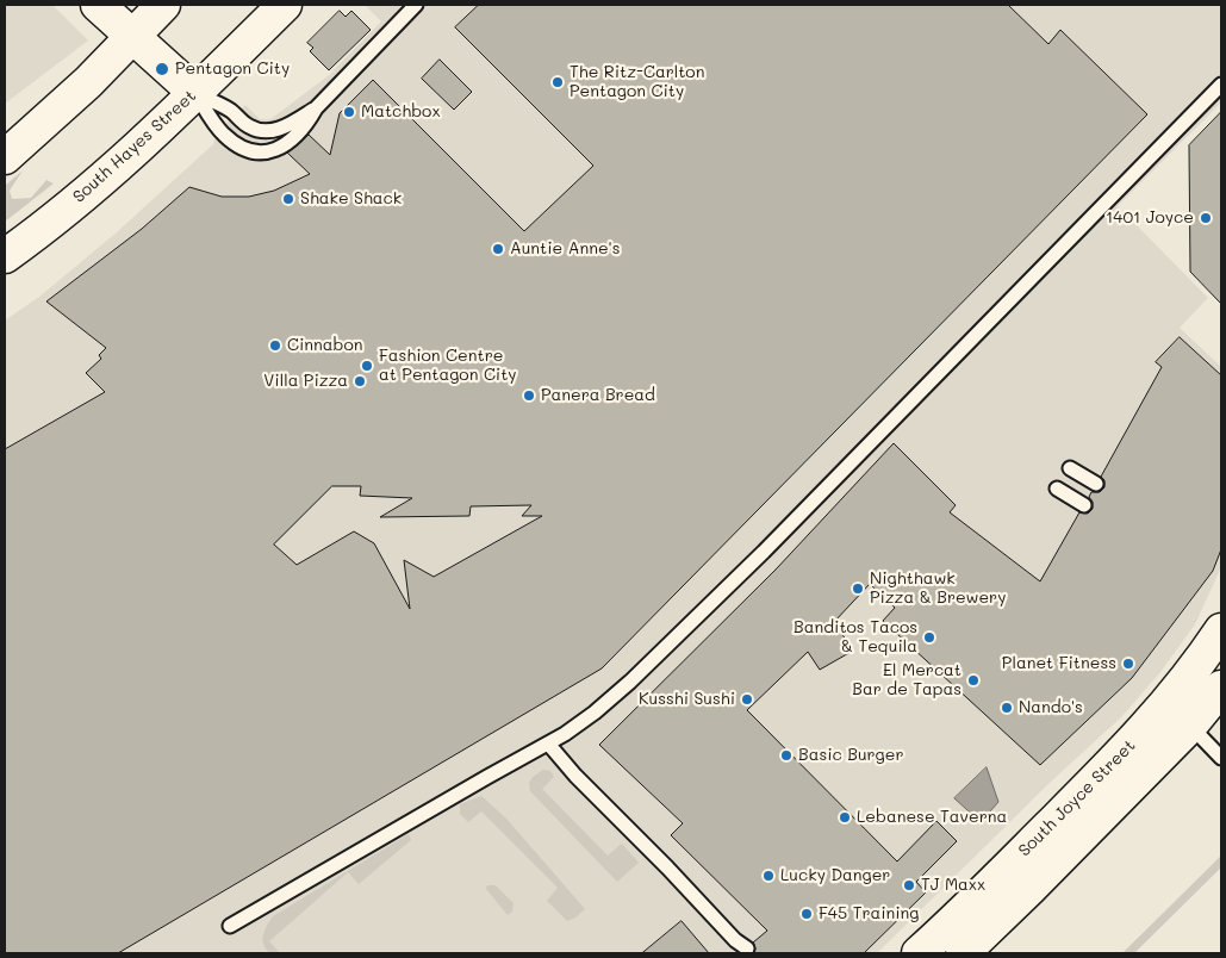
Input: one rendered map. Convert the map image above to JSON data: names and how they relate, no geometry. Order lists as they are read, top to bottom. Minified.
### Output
{"streets":{"main road":["South Hayes Street","South Joyce Street"]},"places":["Pentagon City","The Ritz-Carlton Pentagon City","Matchbox","Shake Shack","1401 Joyce","Auntie Anne's","Cinnabon","Fashion Centre at Pentagon City","Villa Pizza","Panera Bread","Nighthawk Pizza & Brewery","Banditos Tacos & Tequila","Planet Fitness","El Mercat Bar de Tapas","Kusshi Sushi","Nando's","Basic Burger","Lebanese Taverna","Lucky Danger","TJ Maxx","F45 Training"]}
